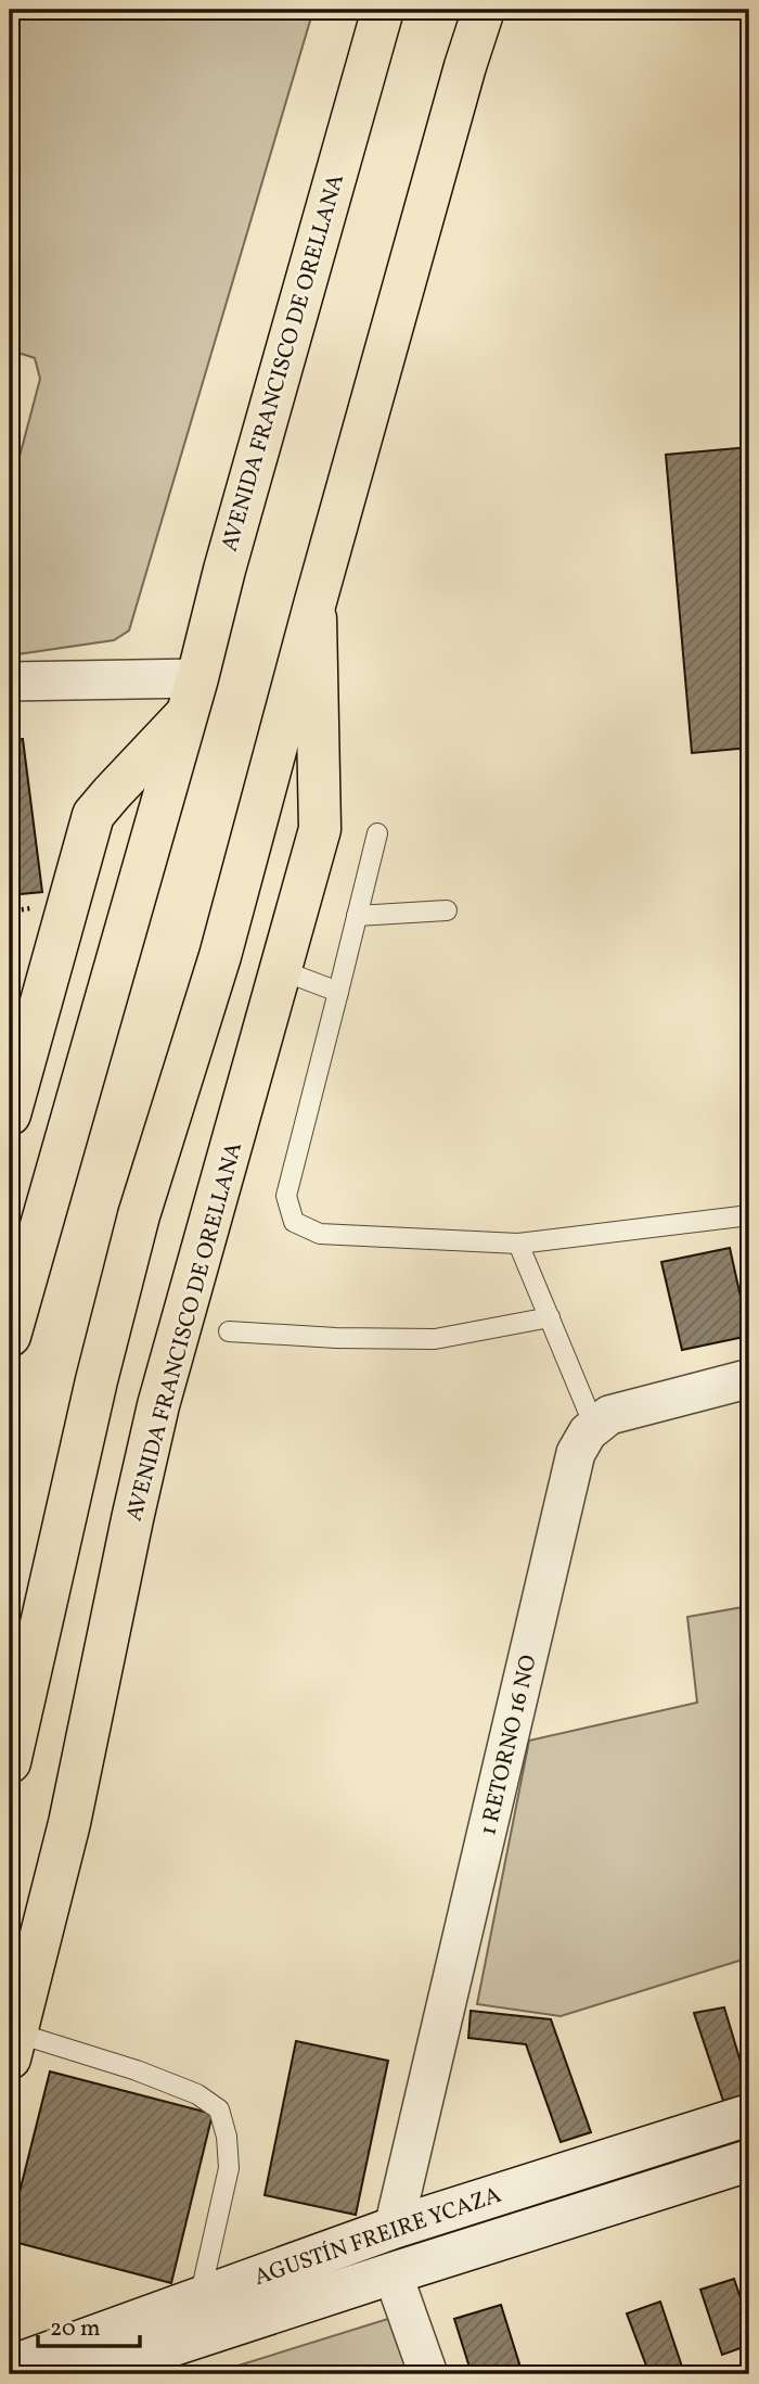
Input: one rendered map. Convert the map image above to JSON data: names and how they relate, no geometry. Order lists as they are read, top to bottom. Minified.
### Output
{"streets":{"main road":["AVENIDA FRANCISCO DE ORELLANA","AGUSTÍN FREIRE YCAZA"],"street":["1 RETORNO 16 NO"]},"crossings":[["1 RETORNO 16 NO","AGUSTÍN FREIRE YCAZA"]],"scale_bar":"20 m"}
